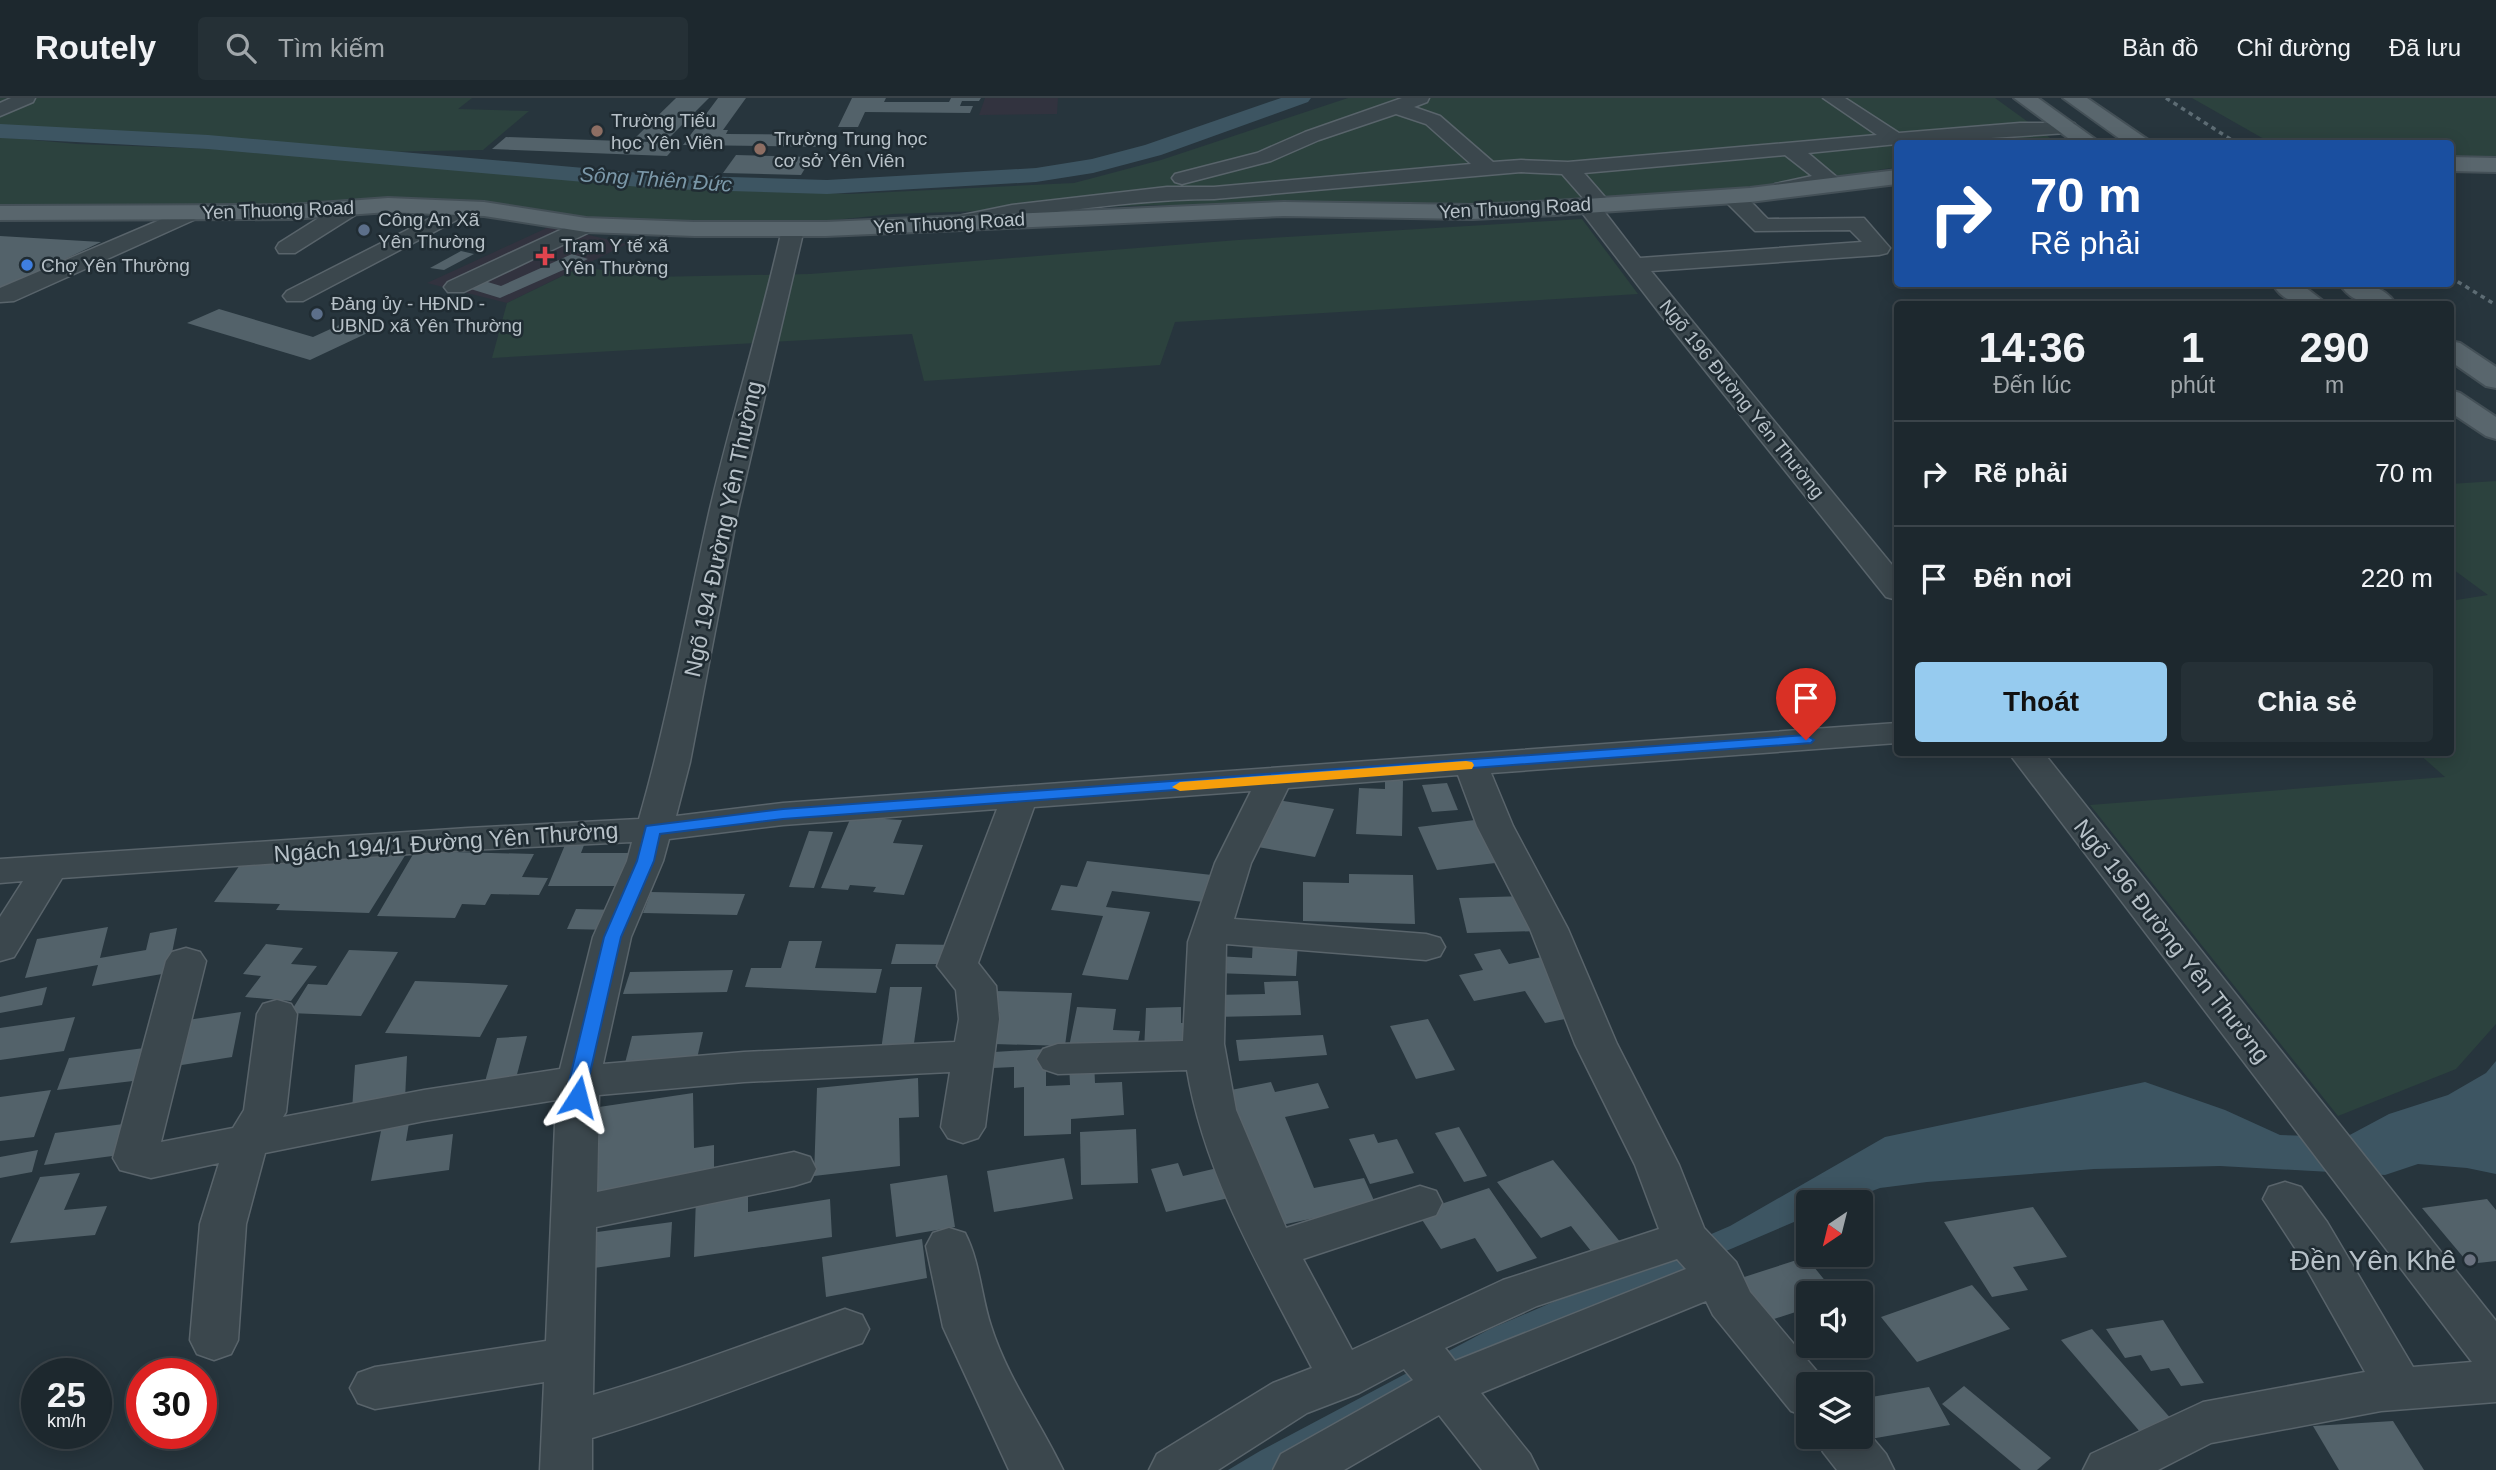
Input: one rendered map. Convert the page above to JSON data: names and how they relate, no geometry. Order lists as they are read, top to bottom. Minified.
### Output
{"streets":{"main road":["Yen Thuong Road"],"street":["Ngõ 196 Đường Yên Thường","Ngõ 194 Đường Yên Thường","Ngách 194/1 Đường Yên Thường"]},"crossings":[["Yen Thuong Road","Ngõ 196 Đường Yên Thường"],["Yen Thuong Road","Ngõ 194 Đường Yên Thường"],["Ngõ 194 Đường Yên Thường","Ngách 194/1 Đường Yên Thường"]],"water":["Sông Thiên Đức"],"places":{"other":["Trường Tiểu học Yên Viên","Trường Trung học cơ sở Yên Viên","Công An Xã Yên Thường","Chợ Yên Thường","Đảng ủy - HĐND - UBND xã Yên Thường","Đền Yên Khê"],"health":["Trạm Y tế xã Yên Thường"]},"north":"bottom left","page":{"header":"Routely","search":"Tìm kiếm","nav":["Bản đồ","Chỉ đường","Đã lưu"],"turn":["70 m","Rẽ phải"],"eta":["14:36","Đến lúc","1","phút","290","m"],"list":[{"name":"Rẽ phải","value":"70 m"},{"name":"Đến nơi","value":"220 m"}],"buttons":["Thoát","Chia sẻ"],"speed":"25 km/h","limit":"30"}}
